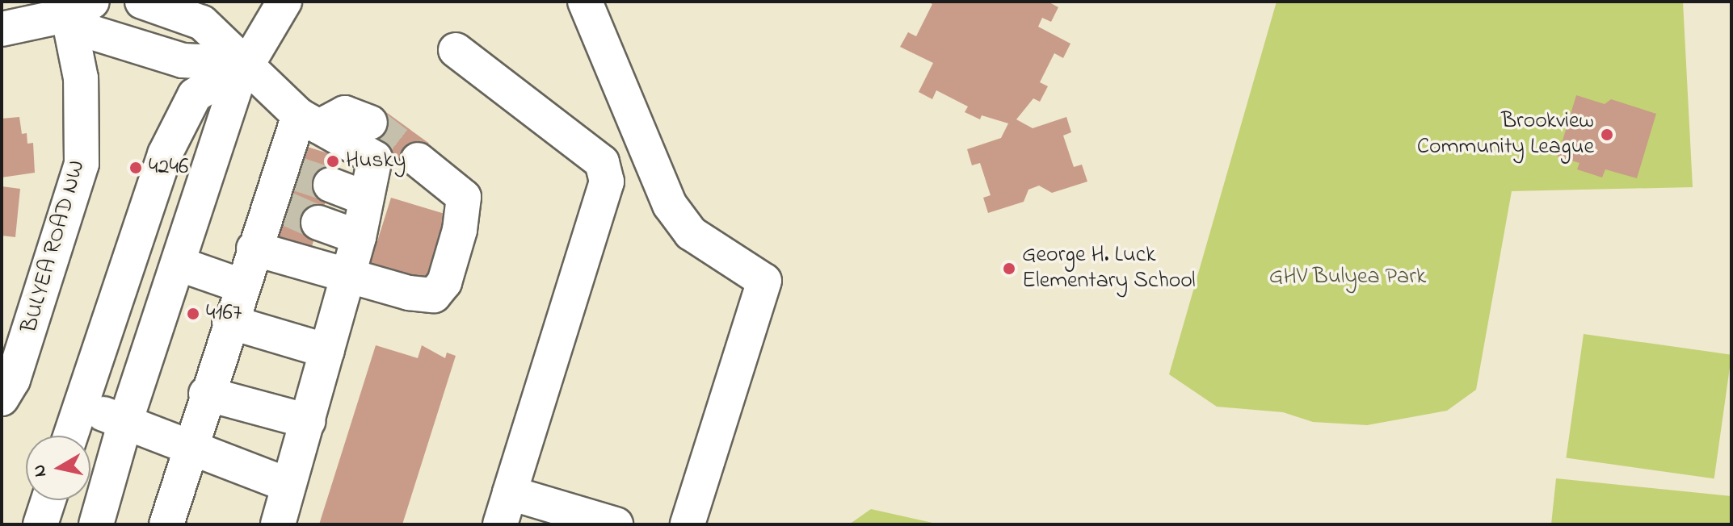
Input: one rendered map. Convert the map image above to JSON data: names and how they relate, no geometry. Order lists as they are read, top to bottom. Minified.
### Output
{"streets":{"street":["BULYEA ROAD NW"]},"parks":["GHV Bulyea Park"],"places":["Brookview Community League","Husky","4246","George H. Luck Elementary School","4167"],"north":"left"}
